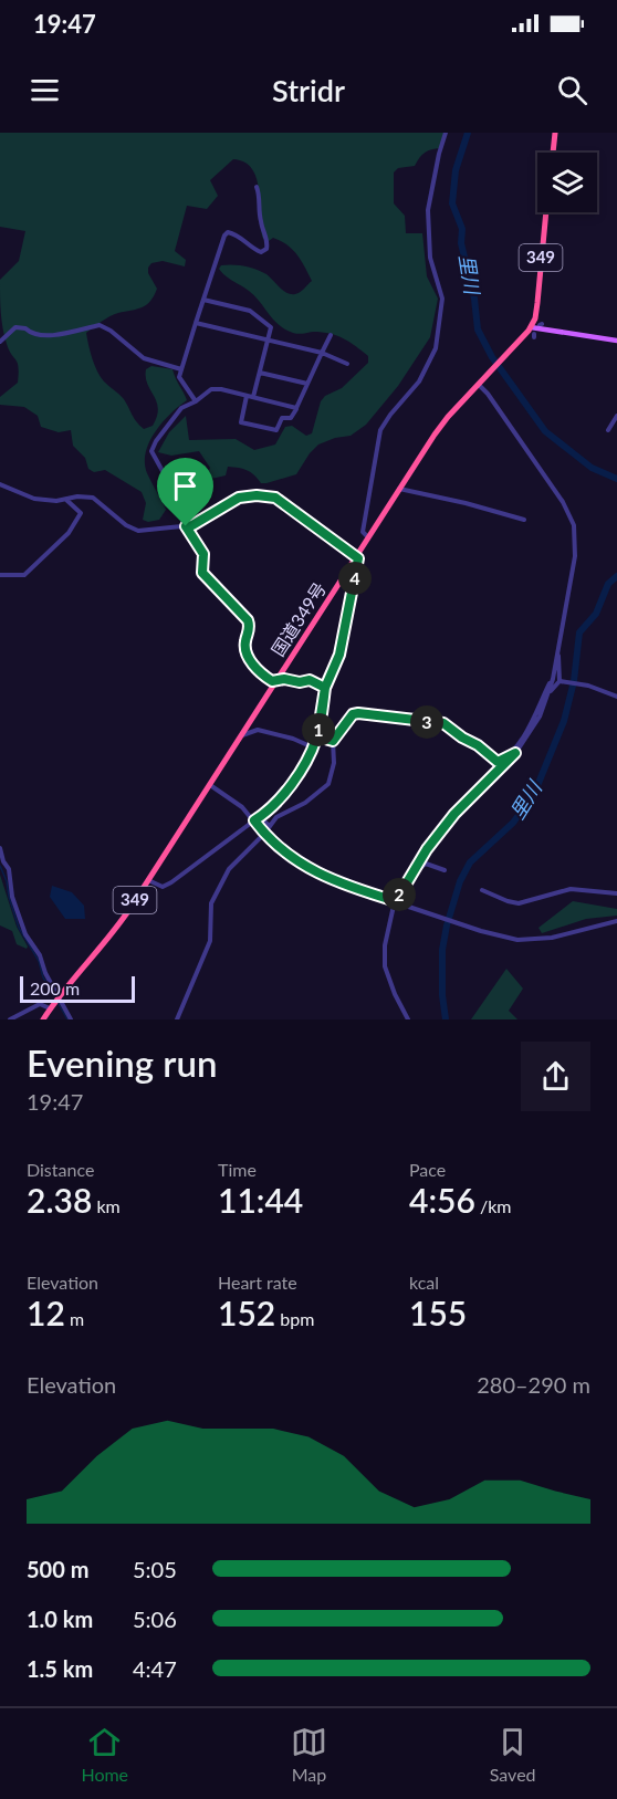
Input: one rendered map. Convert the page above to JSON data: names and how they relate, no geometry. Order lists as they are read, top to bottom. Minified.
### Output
{"streets":{"highway":["349","国道349号"]},"water":["里川"],"scale_bar":"200 m","page":{"status":"19:47","header":"Stridr","pins":["4","3","1","2"],"scale":"200 m","heading":["Evening run","19:47"],"stats":[["Distance","2.38 km"],["Time","11:44"],["Pace","4:56 /km"],["Elevation","12 m"],["Heart rate","152 bpm"],["kcal","155"]],"chart":["Elevation","280–290 m"],"list":[{"name":"500 m","note":"5:05"},{"name":"1.0 km","note":"5:06"},{"name":"1.5 km","note":"4:47"}],"tabs":["Home","Map","Saved"]}}
